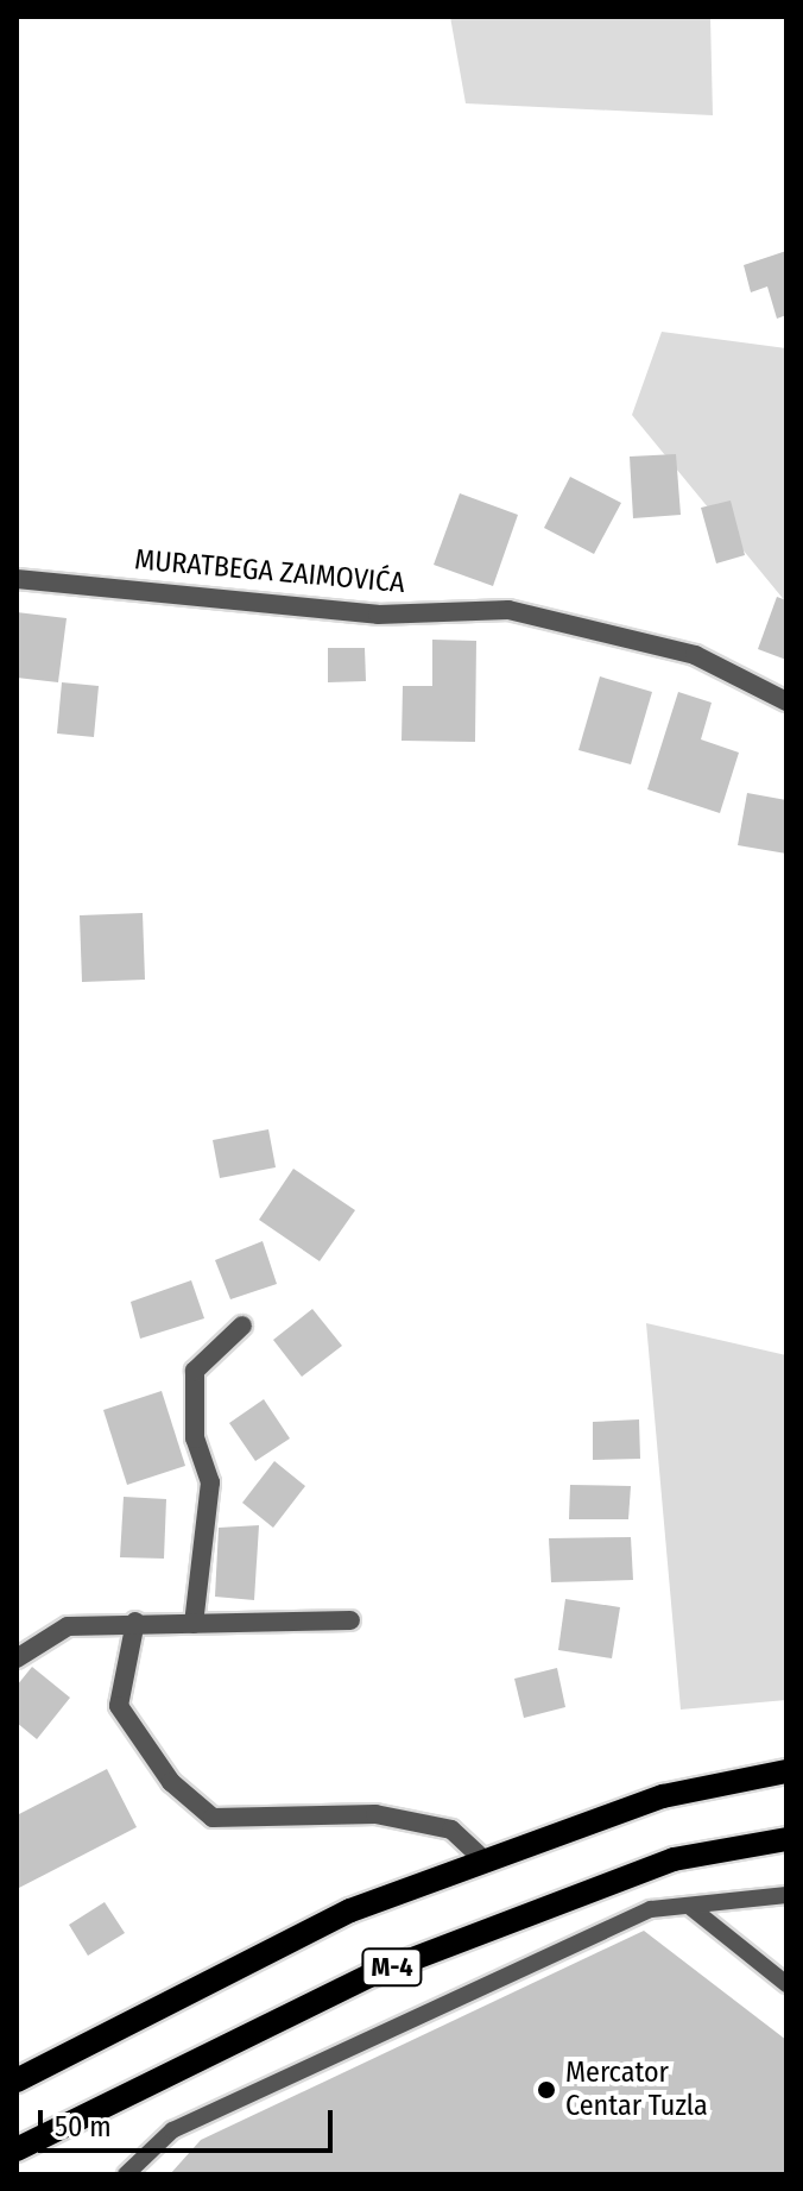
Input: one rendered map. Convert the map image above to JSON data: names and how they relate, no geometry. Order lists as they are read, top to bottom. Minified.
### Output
{"streets":{"main road":["M-4"],"street":["MURATBEGA ZAIMOVIĆA"]},"places":["Mercator Centar Tuzla"],"scale_bar":"50 m"}
